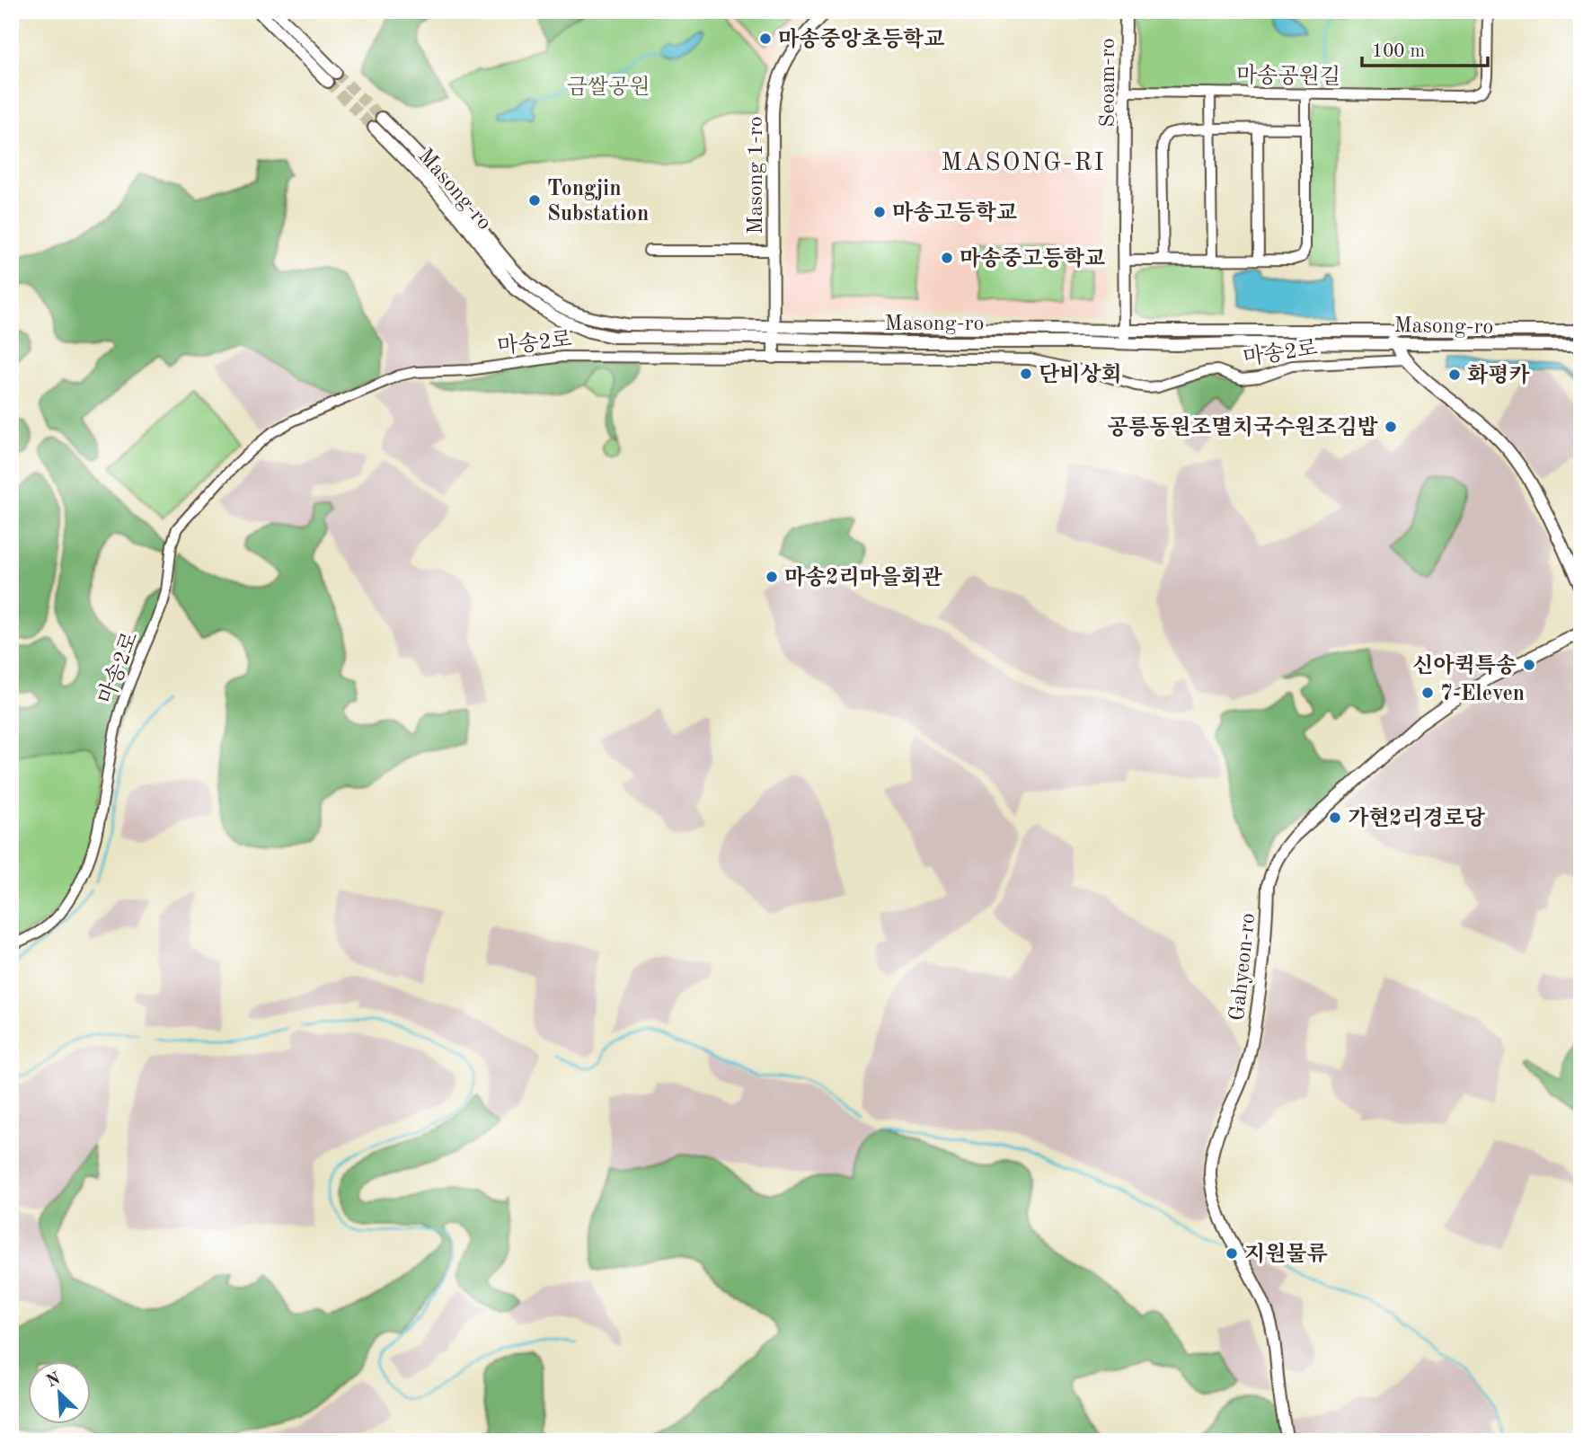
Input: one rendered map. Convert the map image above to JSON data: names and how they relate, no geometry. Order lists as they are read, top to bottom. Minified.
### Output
{"streets":{"street":["마송공원길","Seoam-ro","Masong 1-ro","Masong-ro","마송2로","Gahyeon-ro"]},"crossings":[["마송공원길","Seoam-ro"],["Seoam-ro","Masong-ro"],["Masong 1-ro","Masong-ro"],["Masong 1-ro","마송2로"]],"districts":["MASONG-RI"],"parks":["금쌀공원"],"places":["마송중앙초등학교","Tongjin Substation","마송고등학교","마송중고등학교","단비상회","화평카","공릉동원조멸치국수원조김밥","마송2리마을회관","신아퀵특송","7-Eleven","가현2리경로당","지원물류"],"scale_bar":"100 m","north":"top left"}
